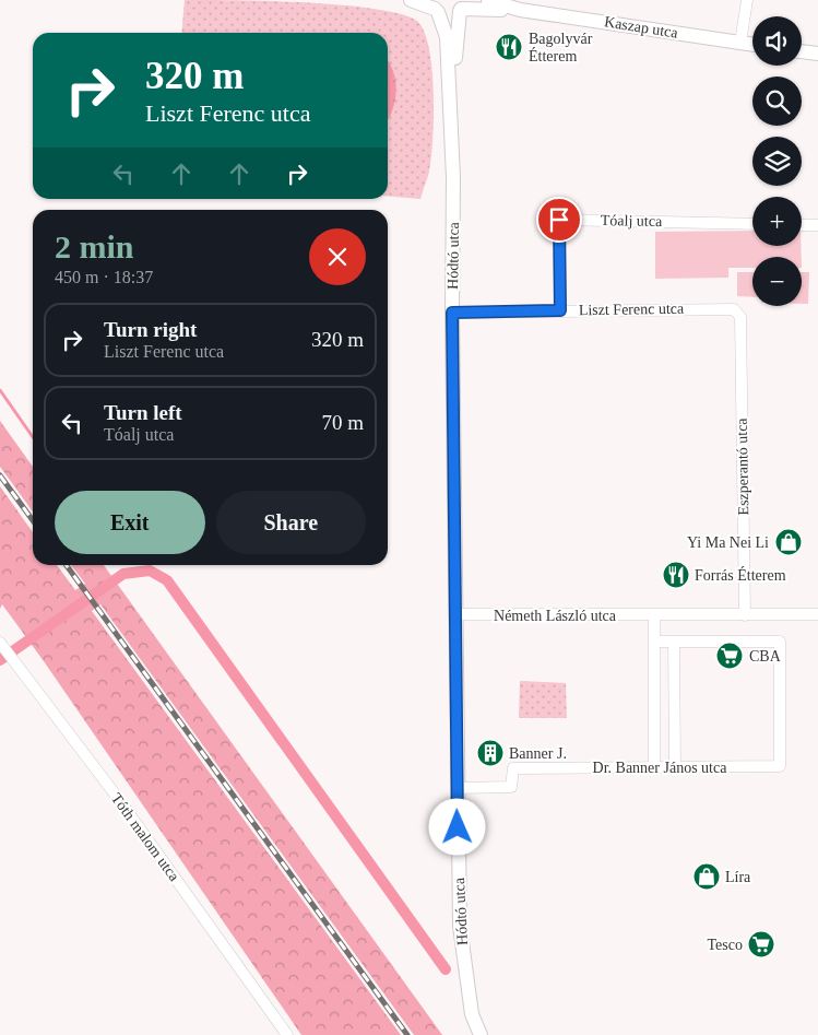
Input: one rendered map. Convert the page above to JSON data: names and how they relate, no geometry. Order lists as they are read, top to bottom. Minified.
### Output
{"streets":{"street":["Kaszap utca","Tóalj utca","Hódtó utca","Liszt Ferenc utca","Eszperantó utca","Németh László utca","Dr. Banner János utca","Tóth malom utca"]},"crossings":[["Kaszap utca","Hódtó utca"],["Tóalj utca","Liszt Ferenc utca"],["Hódtó utca","Liszt Ferenc utca"],["Hódtó utca","Németh László utca"],["Hódtó utca","Dr. Banner János utca"],["Liszt Ferenc utca","Eszperantó utca"],["Eszperantó utca","Németh László utca"]],"places":{"restaurant":["Bagolyvár Étterem","Forrás Étterem"],"shop":["Yi Ma Nei Li","Líra"],"supermarket":["CBA","Tesco"],"building":["Banner J."]},"page":{"map_buttons":["+","−"],"turn":["320 m","Liszt Ferenc utca"],"heading":["2 min","450 m · 18:37"],"list":[{"name":"Turn right","note":"Liszt Ferenc utca","value":"320 m"},{"name":"Turn left","note":"Tóalj utca","value":"70 m"}],"buttons":["Exit","Share"]}}
